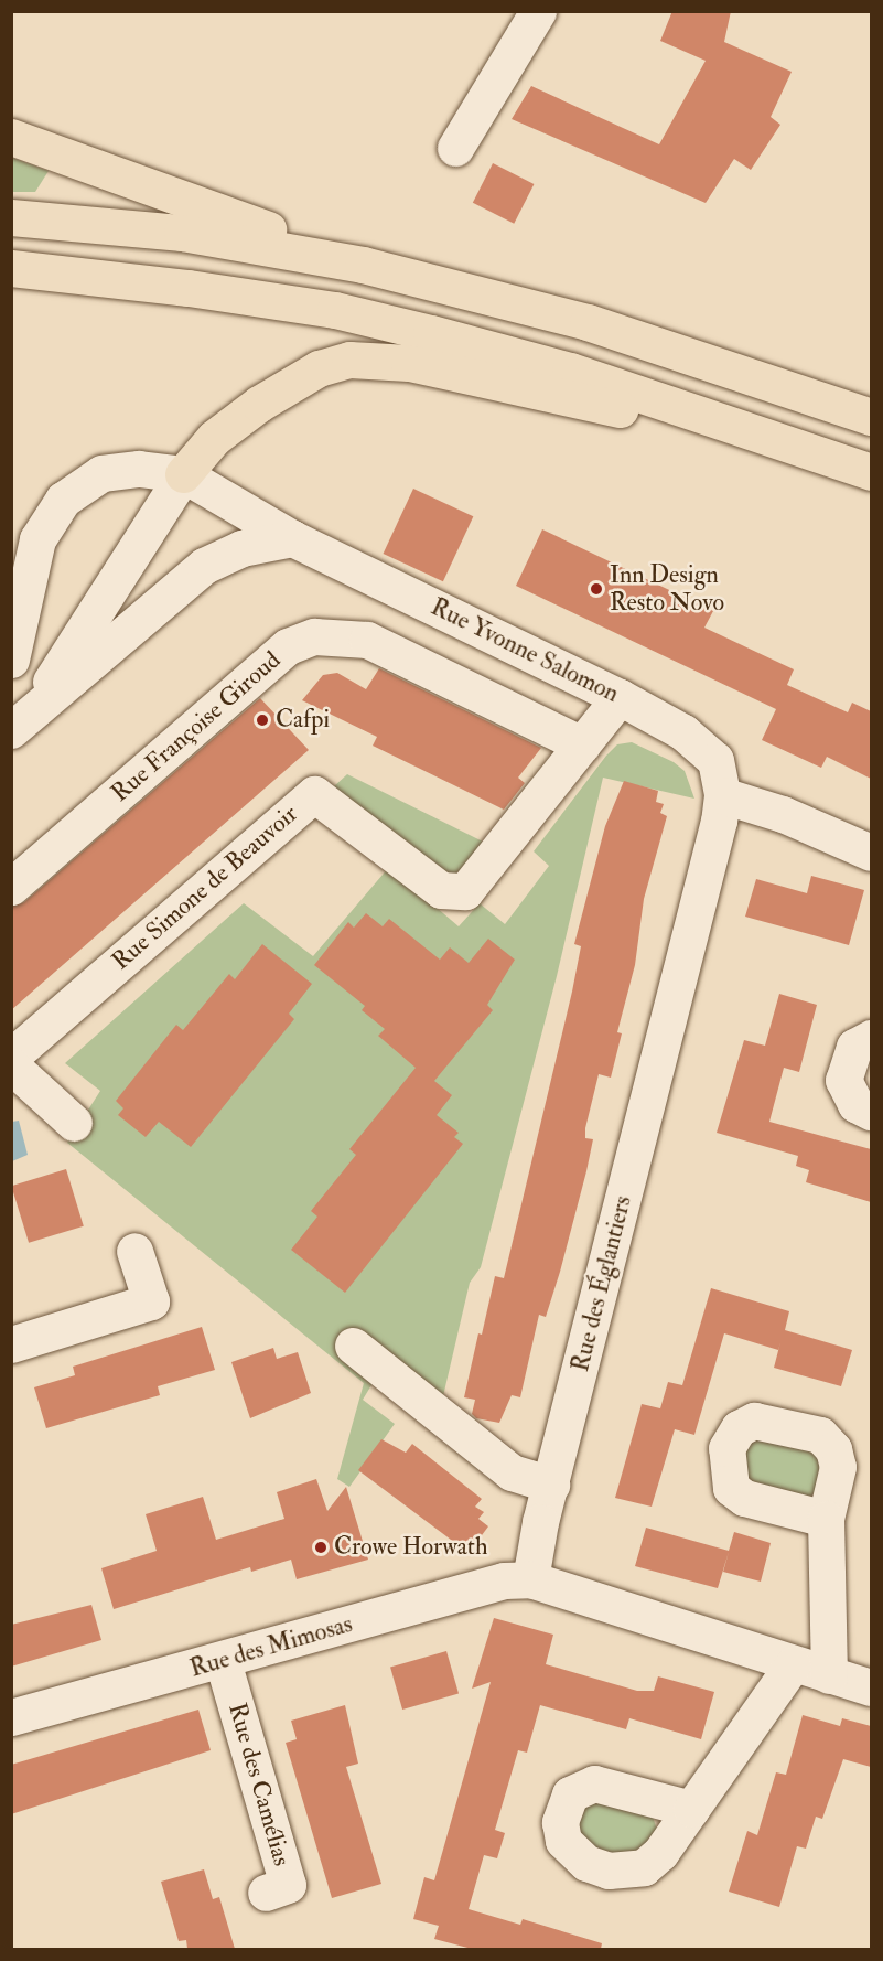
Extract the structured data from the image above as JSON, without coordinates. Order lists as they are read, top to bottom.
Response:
{
  "streets": {
    "street": [
      "Rue Yvonne Salomon",
      "Rue Françoise Giroud",
      "Rue Simone de Beauvoir",
      "Rue des Églantiers",
      "Rue des Mimosas",
      "Rue des Camélias"
    ]
  },
  "crossings": [
    ["Rue Yvonne Salomon", "Rue Simone de Beauvoir"],
    ["Rue Yvonne Salomon", "Rue des Églantiers"],
    ["Rue Françoise Giroud", "Rue Simone de Beauvoir"],
    ["Rue des Églantiers", "Rue des Mimosas"],
    ["Rue des Mimosas", "Rue des Camélias"]
  ],
  "places": ["Inn Design Resto Novo", "Cafpi", "Crowe Horwath"]
}
